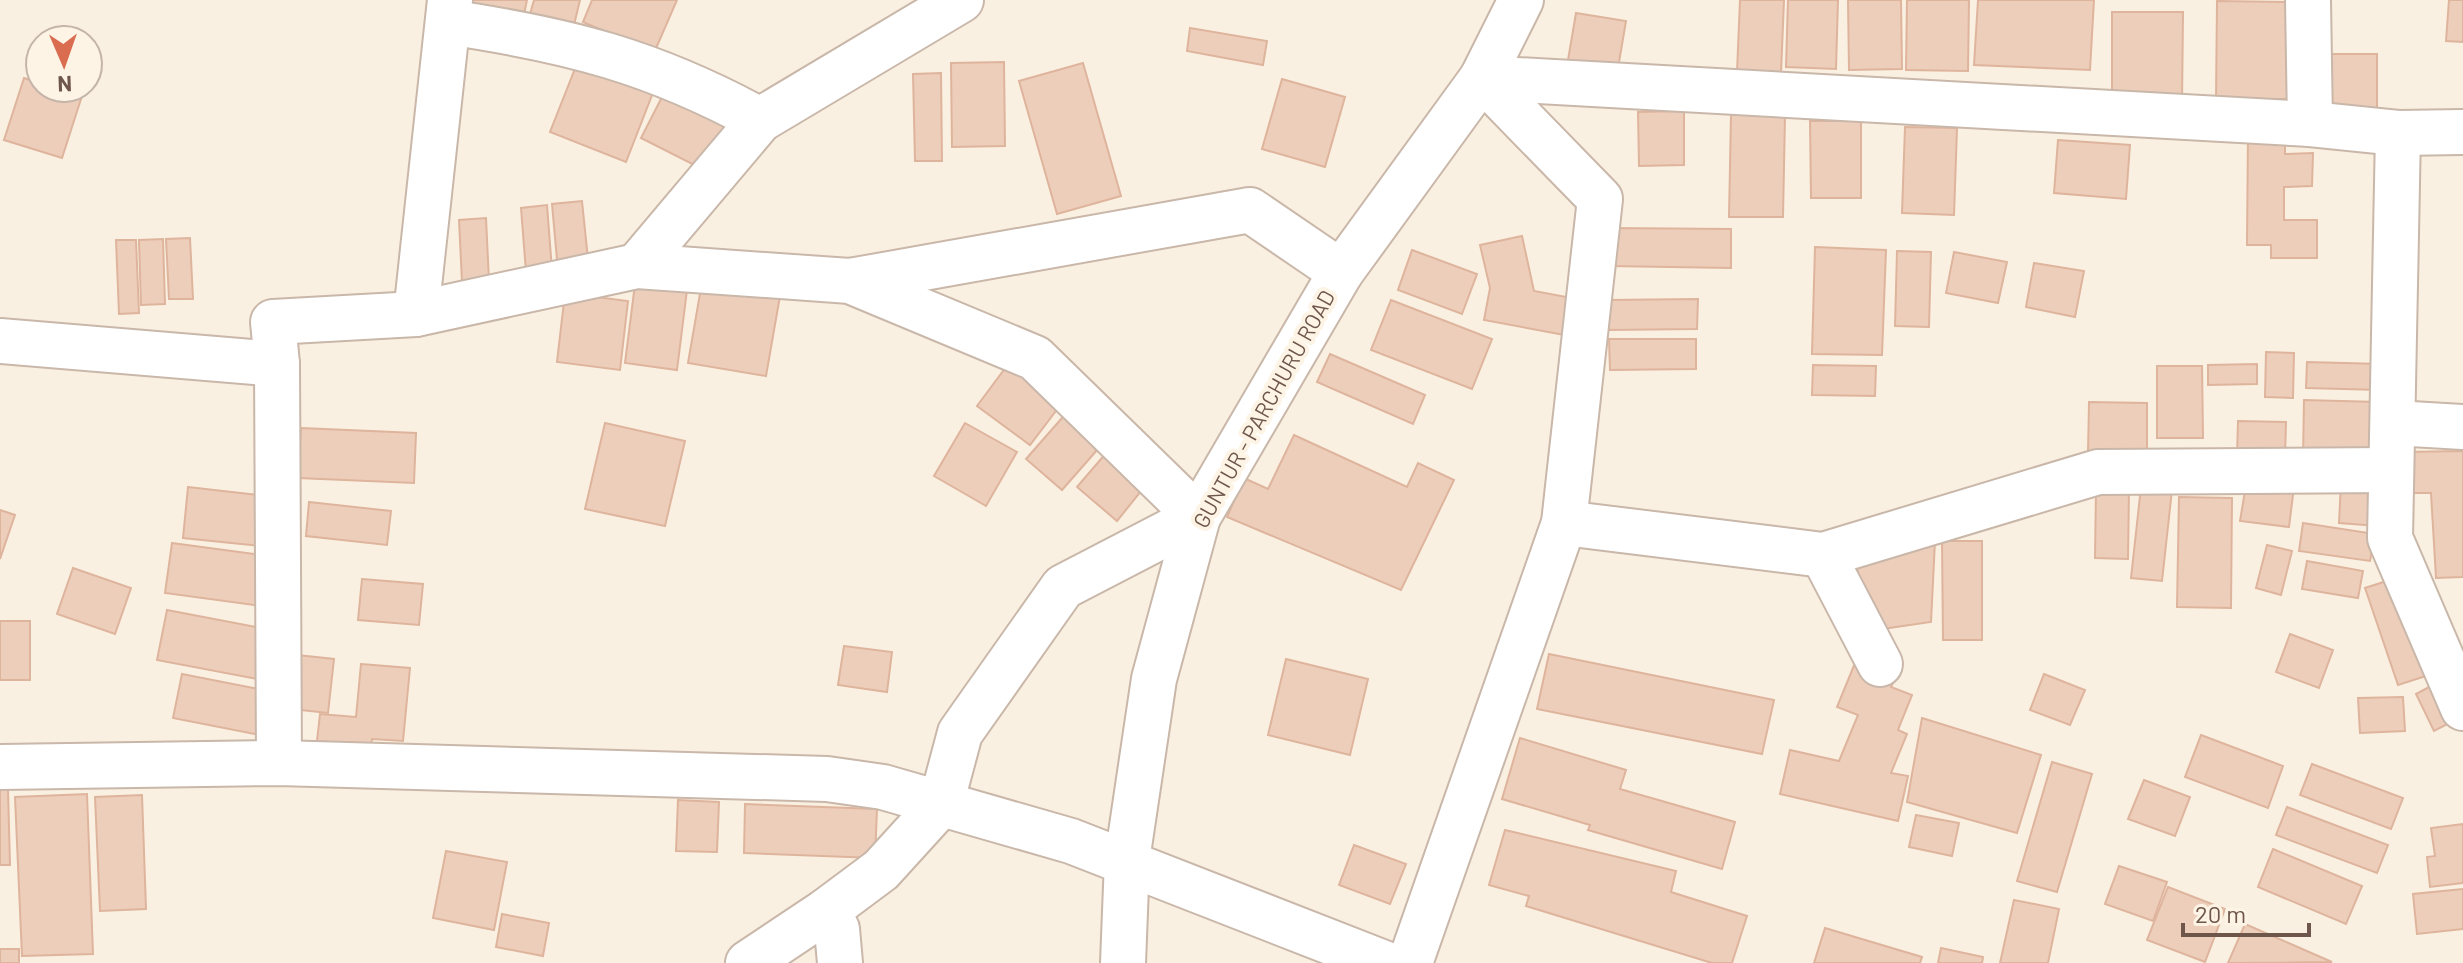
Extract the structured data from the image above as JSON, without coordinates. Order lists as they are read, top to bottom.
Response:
{
  "streets": {
    "street": ["GUNTUR - PARCHURU ROAD"]
  },
  "scale_bar": "20 m",
  "north": "bottom"
}
